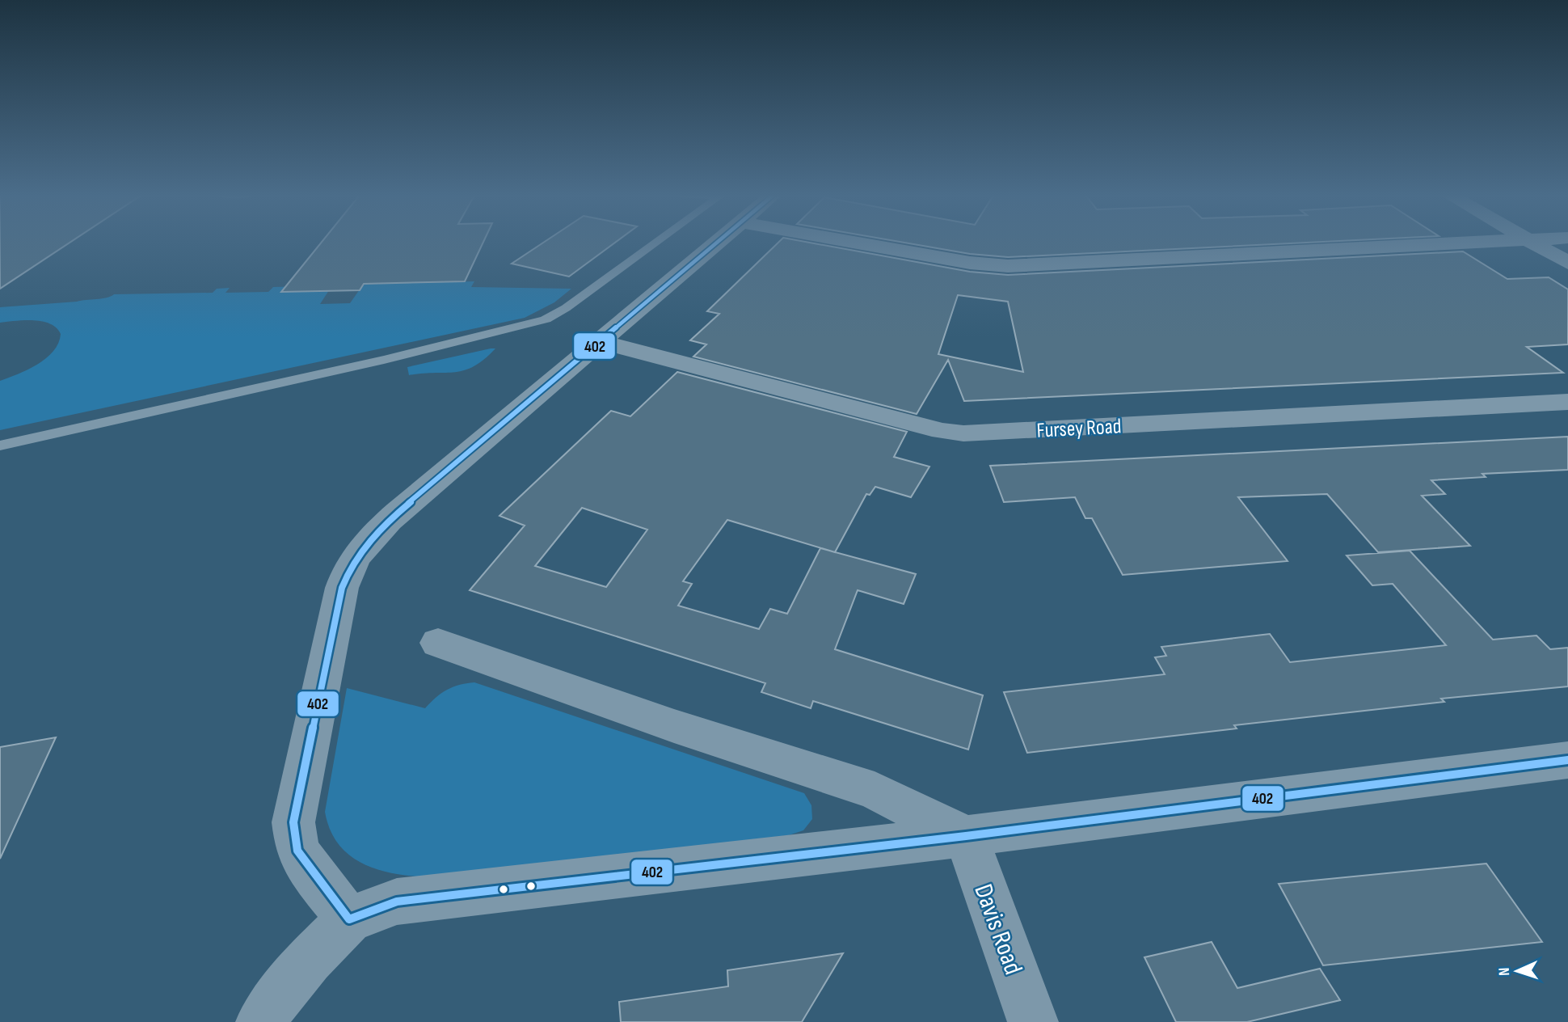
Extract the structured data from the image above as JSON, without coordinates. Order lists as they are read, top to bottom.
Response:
{
  "streets": {
    "street": ["Fursey Road", "Davis Road"]
  },
  "lines": ["transit line 402"],
  "north": "left"
}
